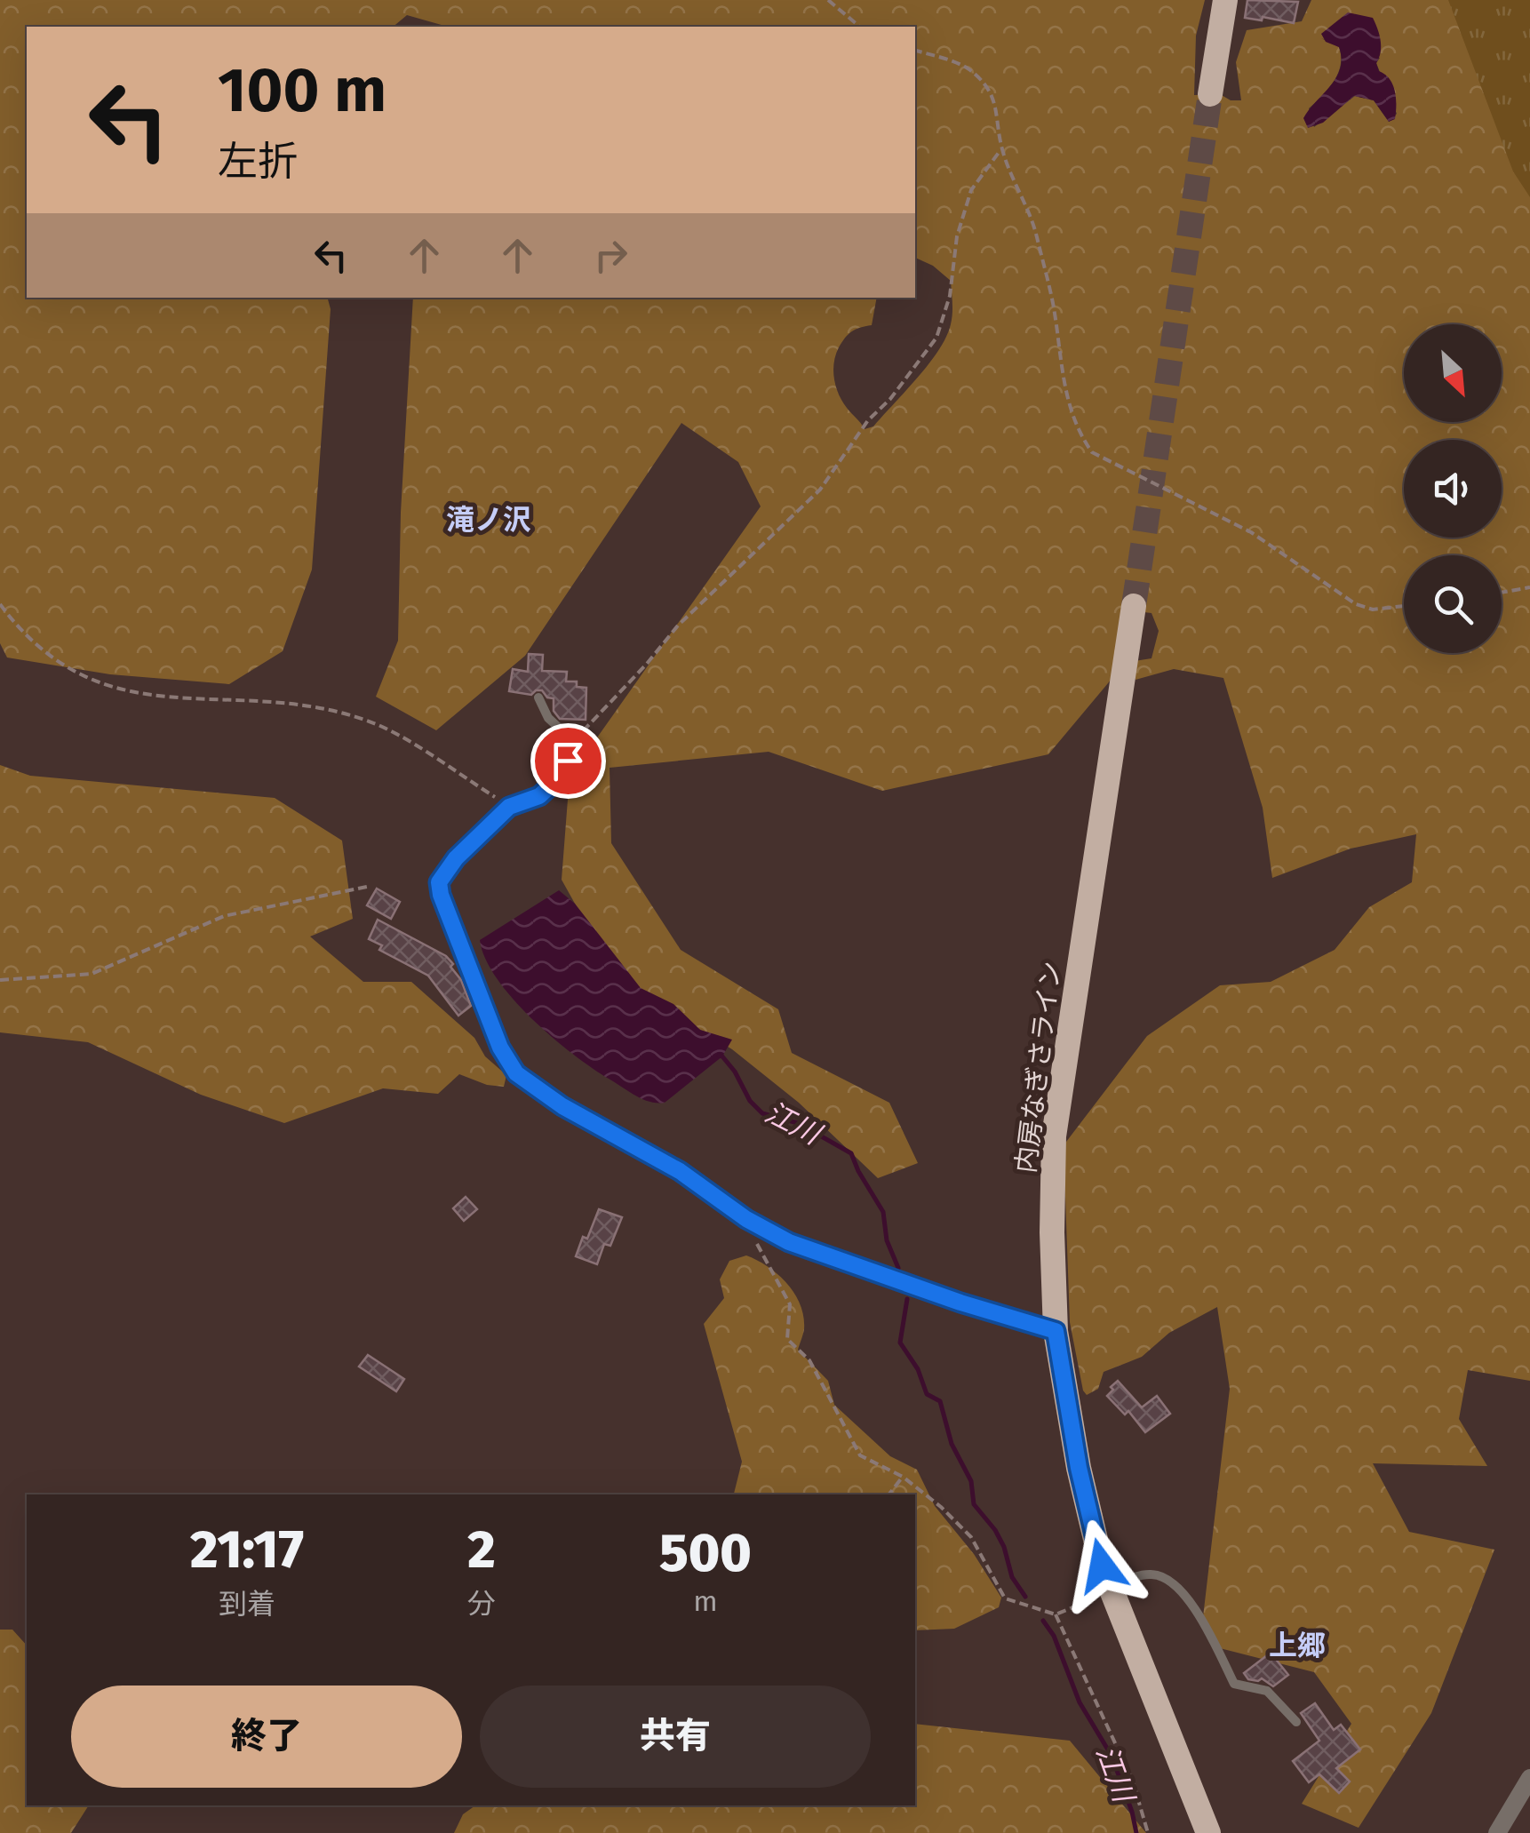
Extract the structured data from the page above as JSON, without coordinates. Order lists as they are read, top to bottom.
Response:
{
  "streets": {
    "highway": ["内房なぎさライン"]
  },
  "districts": ["滝ノ沢", "上郷"],
  "water": ["江川"],
  "north": "bottom right",
  "page": {
    "turn": ["100 m", "左折"],
    "eta": [
      "21:17",
      "到着",
      "2",
      "分",
      "500",
      "m"
    ],
    "buttons": ["終了", "共有"]
  }
}
